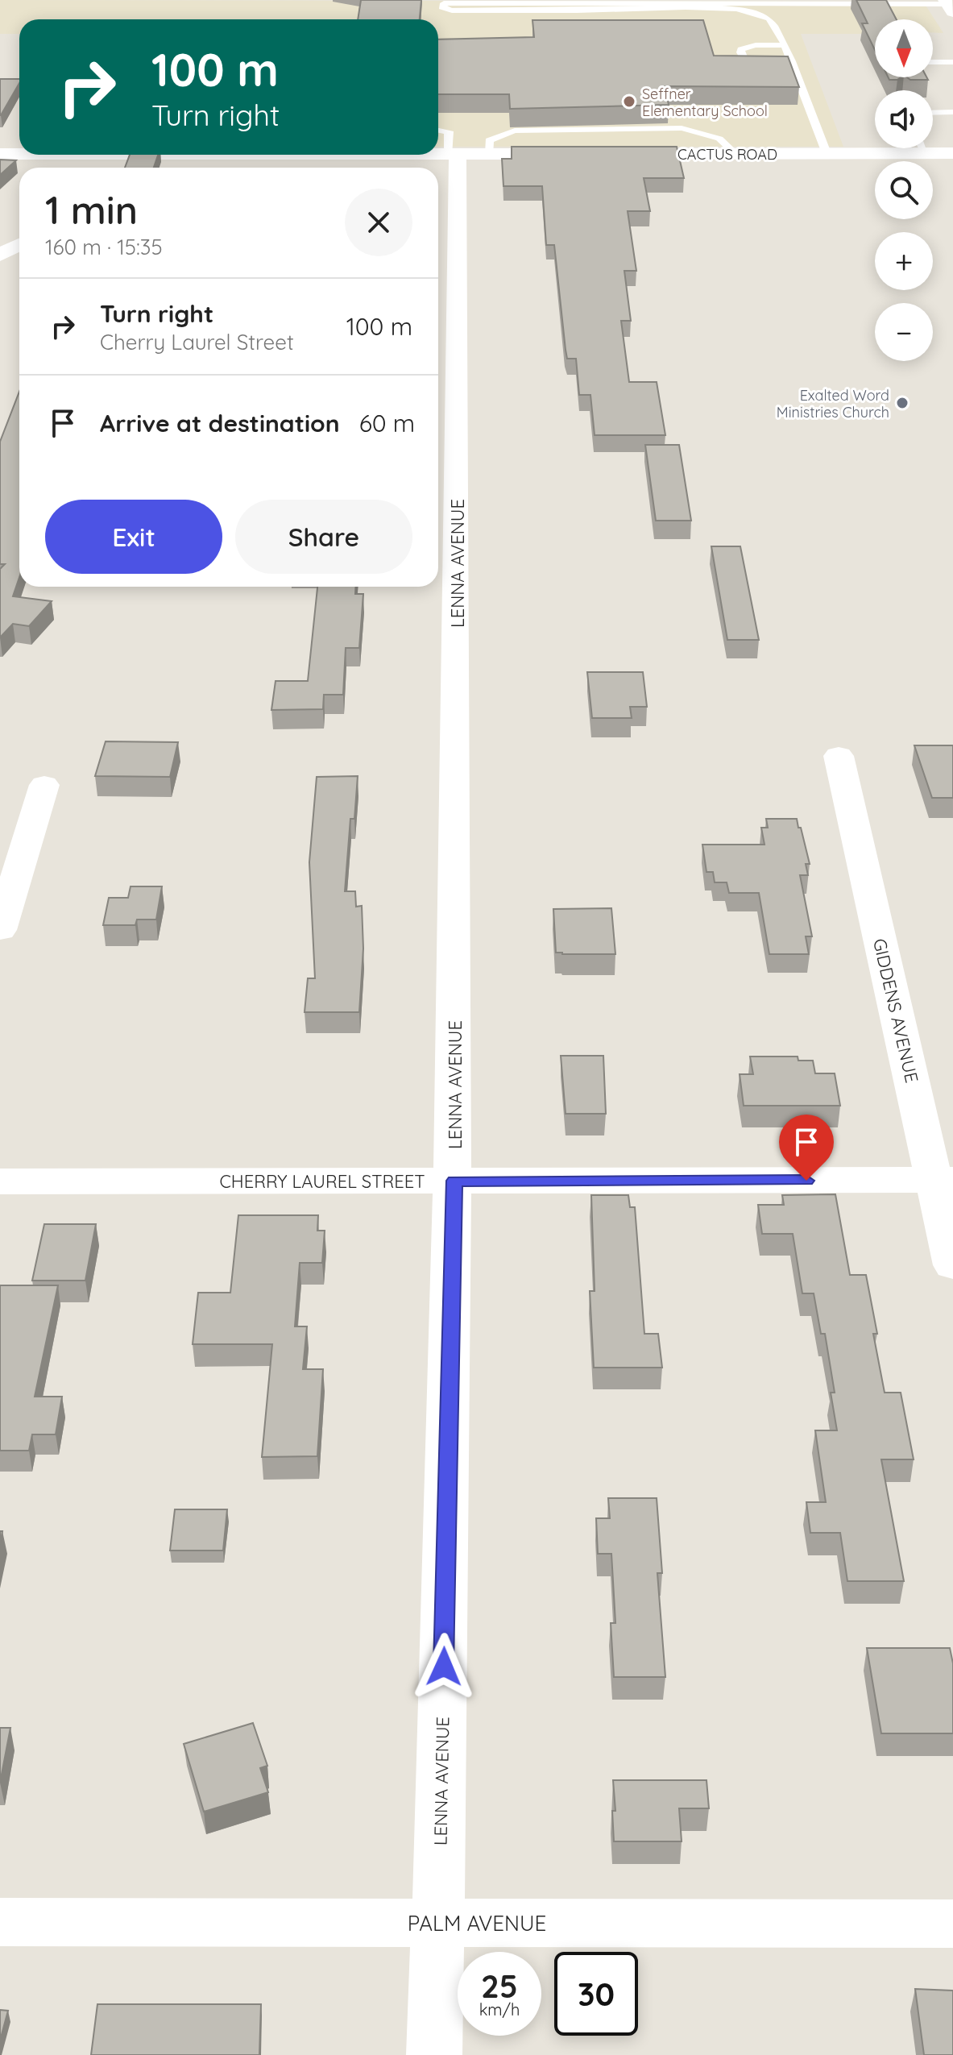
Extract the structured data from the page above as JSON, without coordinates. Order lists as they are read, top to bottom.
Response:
{
  "streets": {
    "street": [
      "CACTUS ROAD",
      "LENNA AVENUE",
      "GIDDENS AVENUE",
      "CHERRY LAUREL STREET",
      "PALM AVENUE"
    ]
  },
  "crossings": [
    ["LENNA AVENUE", "CHERRY LAUREL STREET"],
    ["LENNA AVENUE", "PALM AVENUE"],
    ["GIDDENS AVENUE", "CHERRY LAUREL STREET"]
  ],
  "places": ["Seffner Elementary School", "Exalted Word Ministries Church"],
  "north": "bottom",
  "page": {
    "map_buttons": ["+", "−"],
    "turn": ["100 m", "Turn right"],
    "heading": ["1 min", "160 m · 15:35"],
    "list": [
      {
        "name": "Turn right",
        "note": "Cherry Laurel Street",
        "value": "100 m"
      },
      {
        "name": "Arrive at destination",
        "value": "60 m"
      }
    ],
    "buttons": ["Exit", "Share"],
    "speed": "25 km/h",
    "limit": "30"
  }
}
